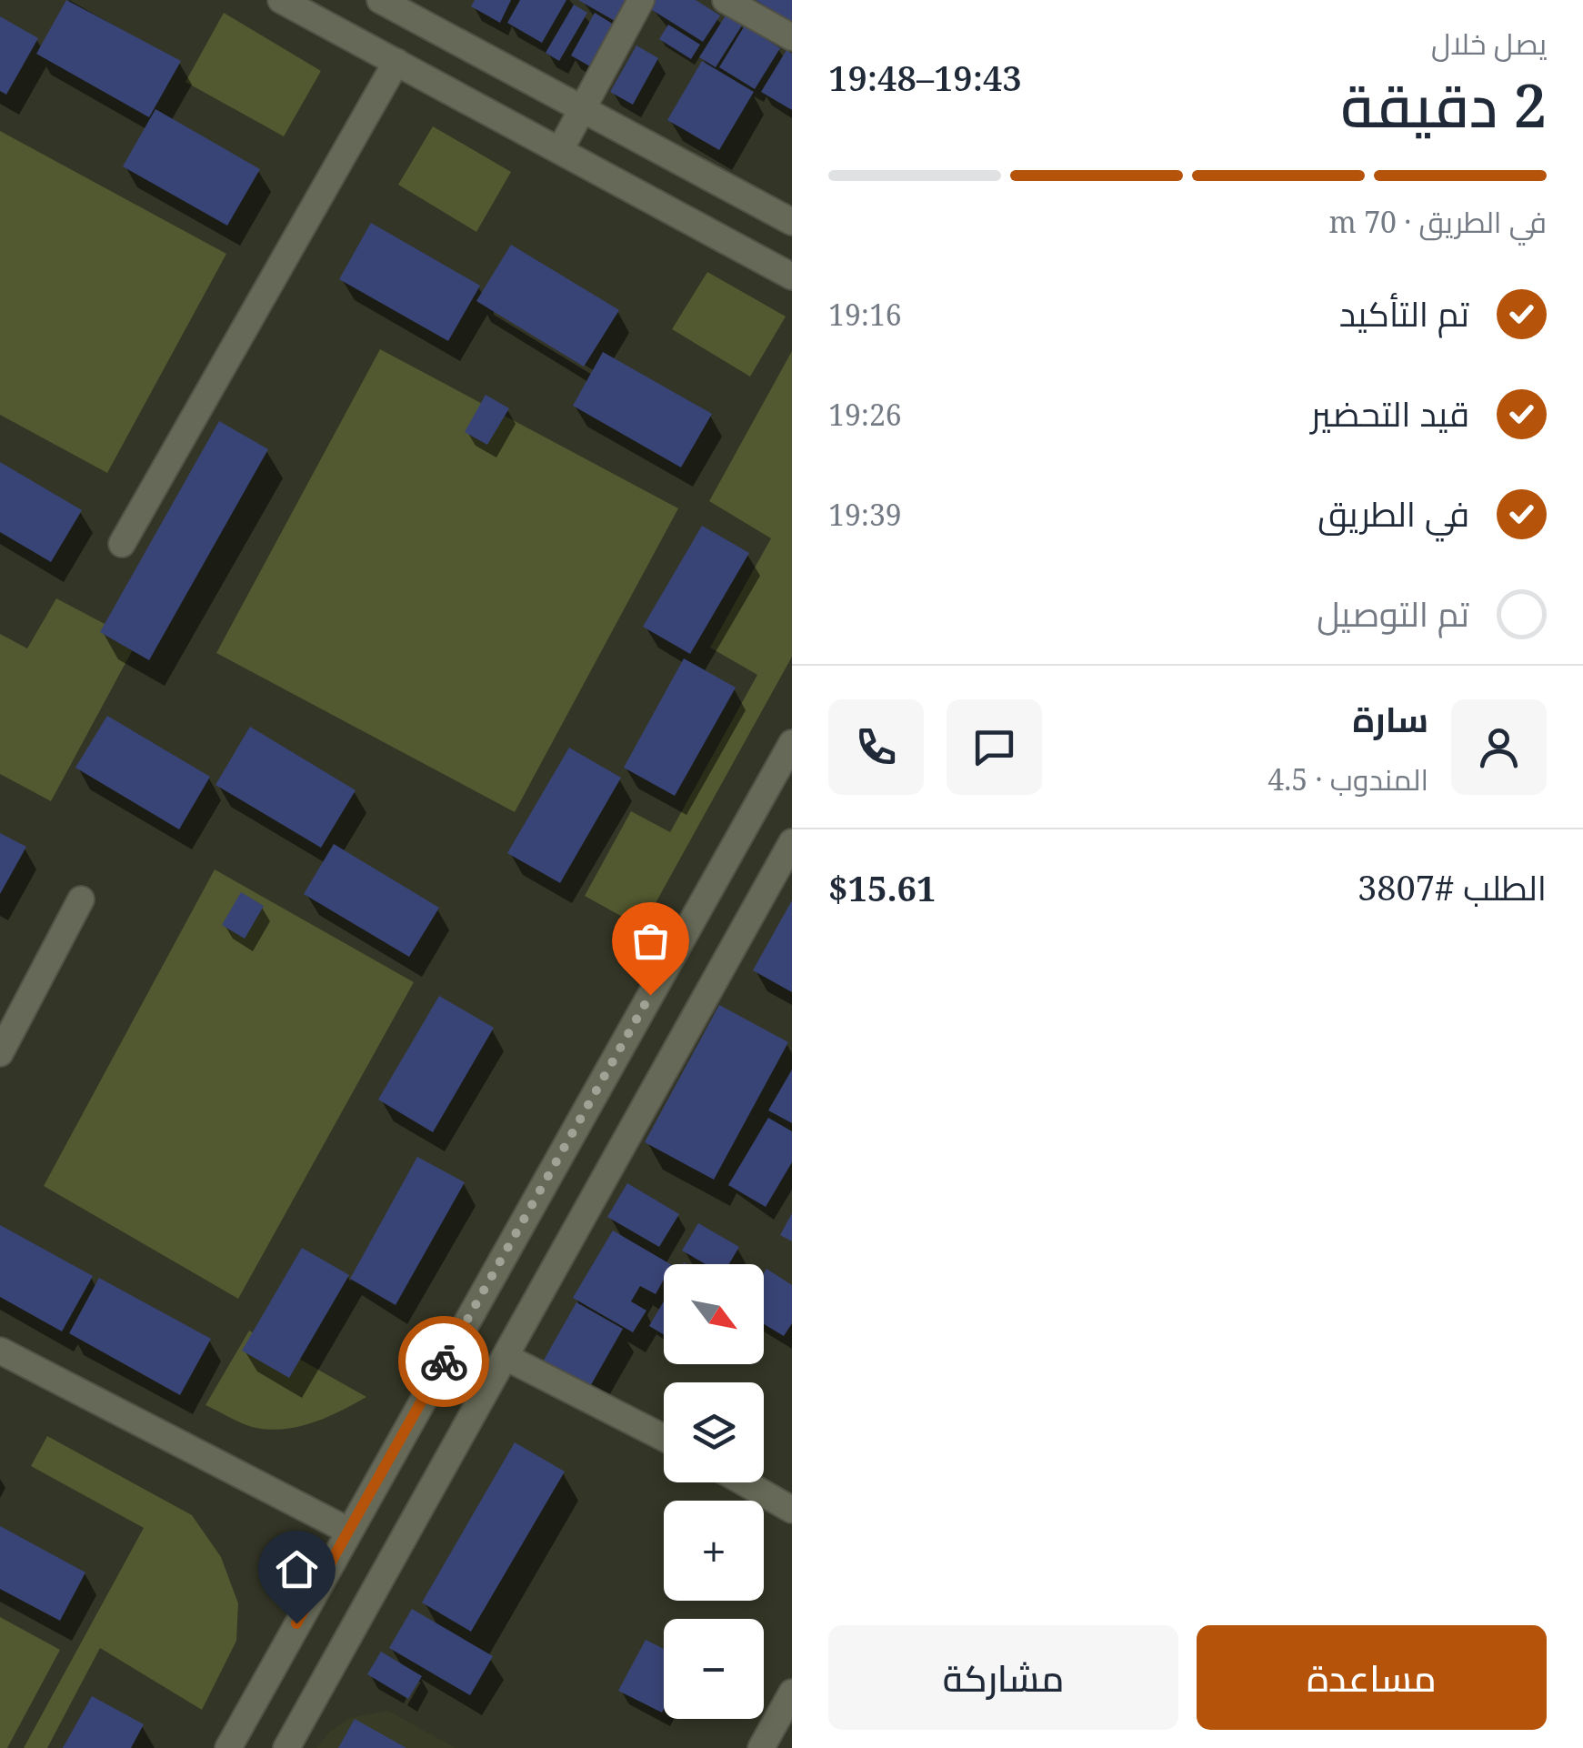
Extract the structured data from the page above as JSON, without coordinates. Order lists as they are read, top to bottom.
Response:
{
  "north": "bottom right",
  "page": {
    "heading": ["2 دقيقة", "يصل خلال", "19:43–19:48"],
    "panel": [
      "سارة",
      "المندوب · 4.5",
      "الطلب #3807",
      "$15.61"
    ],
    "bar": "في الطريق · 70 m",
    "list": [
      ["تم التأكيد", "19:16"],
      ["قيد التحضير", "19:26"],
      ["في الطريق", "19:39"],
      "تم التوصيل"
    ],
    "map_buttons": ["+", "−"],
    "buttons": ["مساعدة", "مشاركة"]
  }
}
